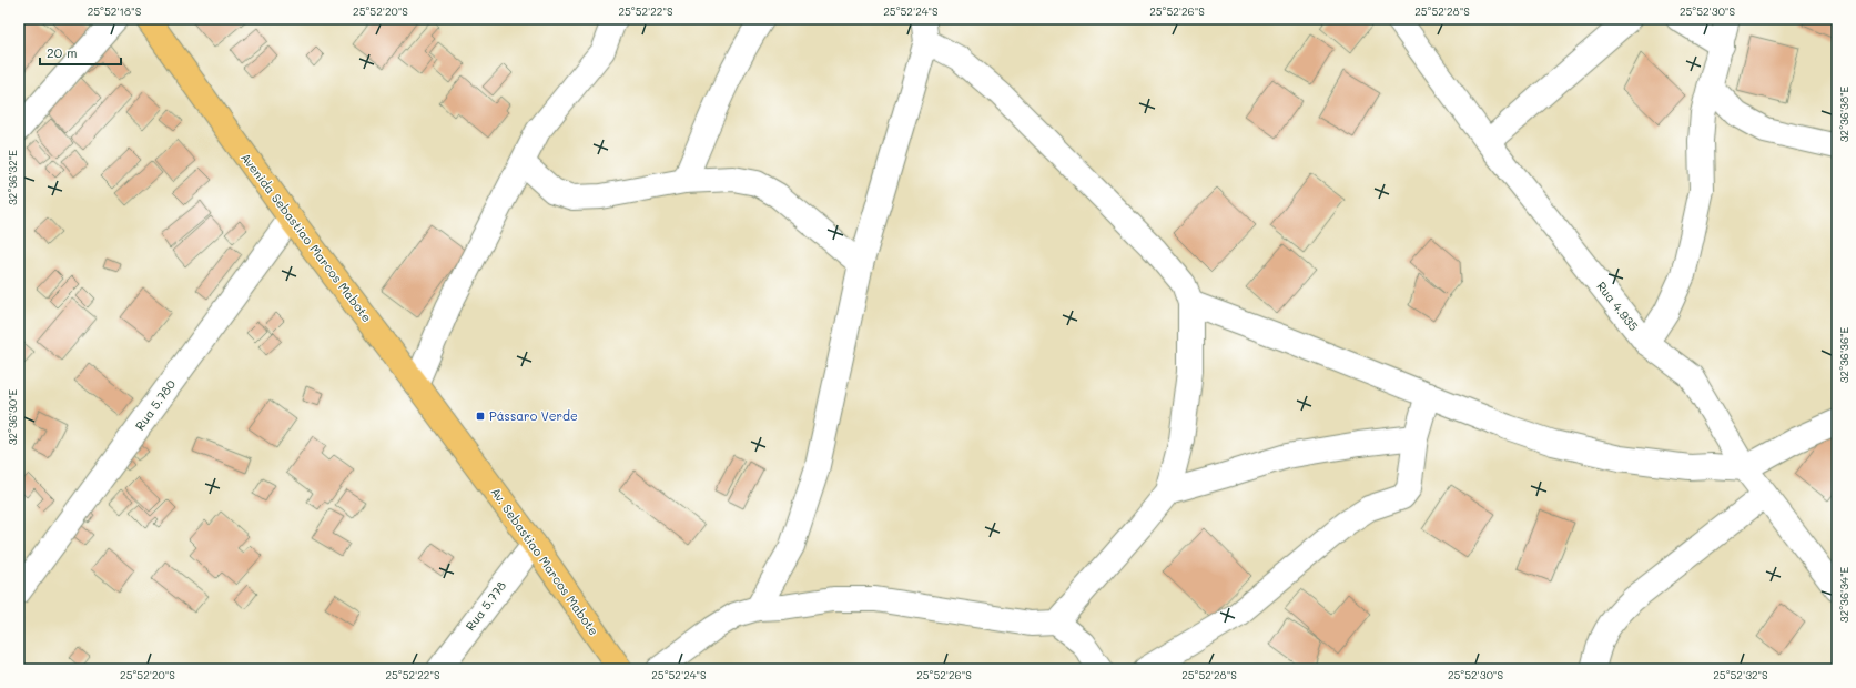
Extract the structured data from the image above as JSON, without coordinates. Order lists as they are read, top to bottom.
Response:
{
  "streets": {
    "main road": ["Avenida Sebastiao Marcos Mabote", "Av. Sebastiao Marcos Mabote"],
    "street": ["Rua 4.935", "Rua 5.780", "Rua 5.778"]
  },
  "crossings": [
    ["Avenida Sebastiao Marcos Mabote", "Rua 5.780"],
    ["Avenida Sebastiao Marcos Mabote", "Av. Sebastiao Marcos Mabote"],
    ["Av. Sebastiao Marcos Mabote", "Rua 5.778"]
  ],
  "places": {
    "transit": ["Pássaro Verde"]
  },
  "scale_bar": "20 m",
  "coordinates": [
    "25°52'18\"S",
    "25°52'20\"S",
    "25°52'22\"S",
    "25°52'24\"S",
    "25°52'26\"S",
    "25°52'28\"S",
    "25°52'30\"S",
    "32°36'38\"E",
    "32°36'32\"E",
    "32°36'36\"E",
    "32°36'30\"E",
    "32°36'34\"E",
    "25°52'32\"S"
  ]
}
